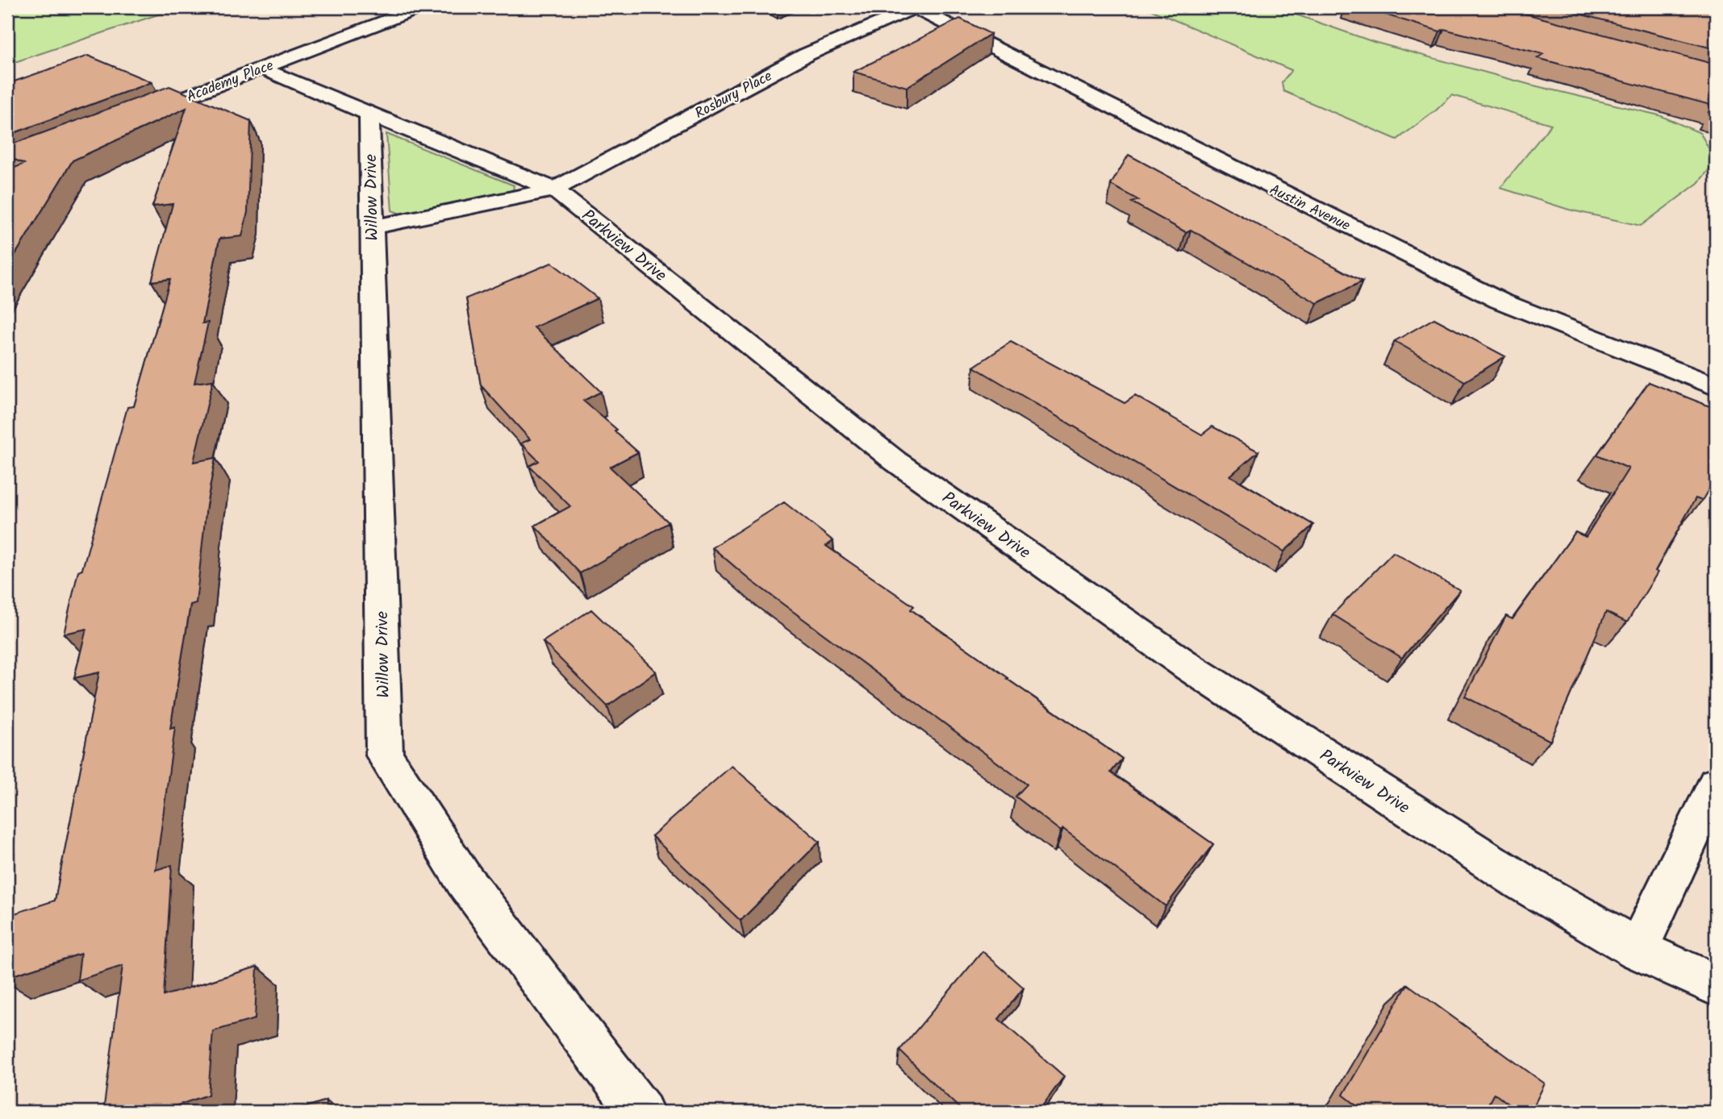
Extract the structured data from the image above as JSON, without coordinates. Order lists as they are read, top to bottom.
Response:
{
  "streets": {
    "street": [
      "Academy Place",
      "Rosbury Place",
      "Willow Drive",
      "Austin Avenue",
      "Parkview Drive"
    ]
  },
  "crossings": [
    ["Academy Place", "Parkview Drive"],
    ["Rosbury Place", "Willow Drive"],
    ["Rosbury Place", "Austin Avenue"],
    ["Rosbury Place", "Parkview Drive"],
    ["Willow Drive", "Parkview Drive"]
  ]
}
